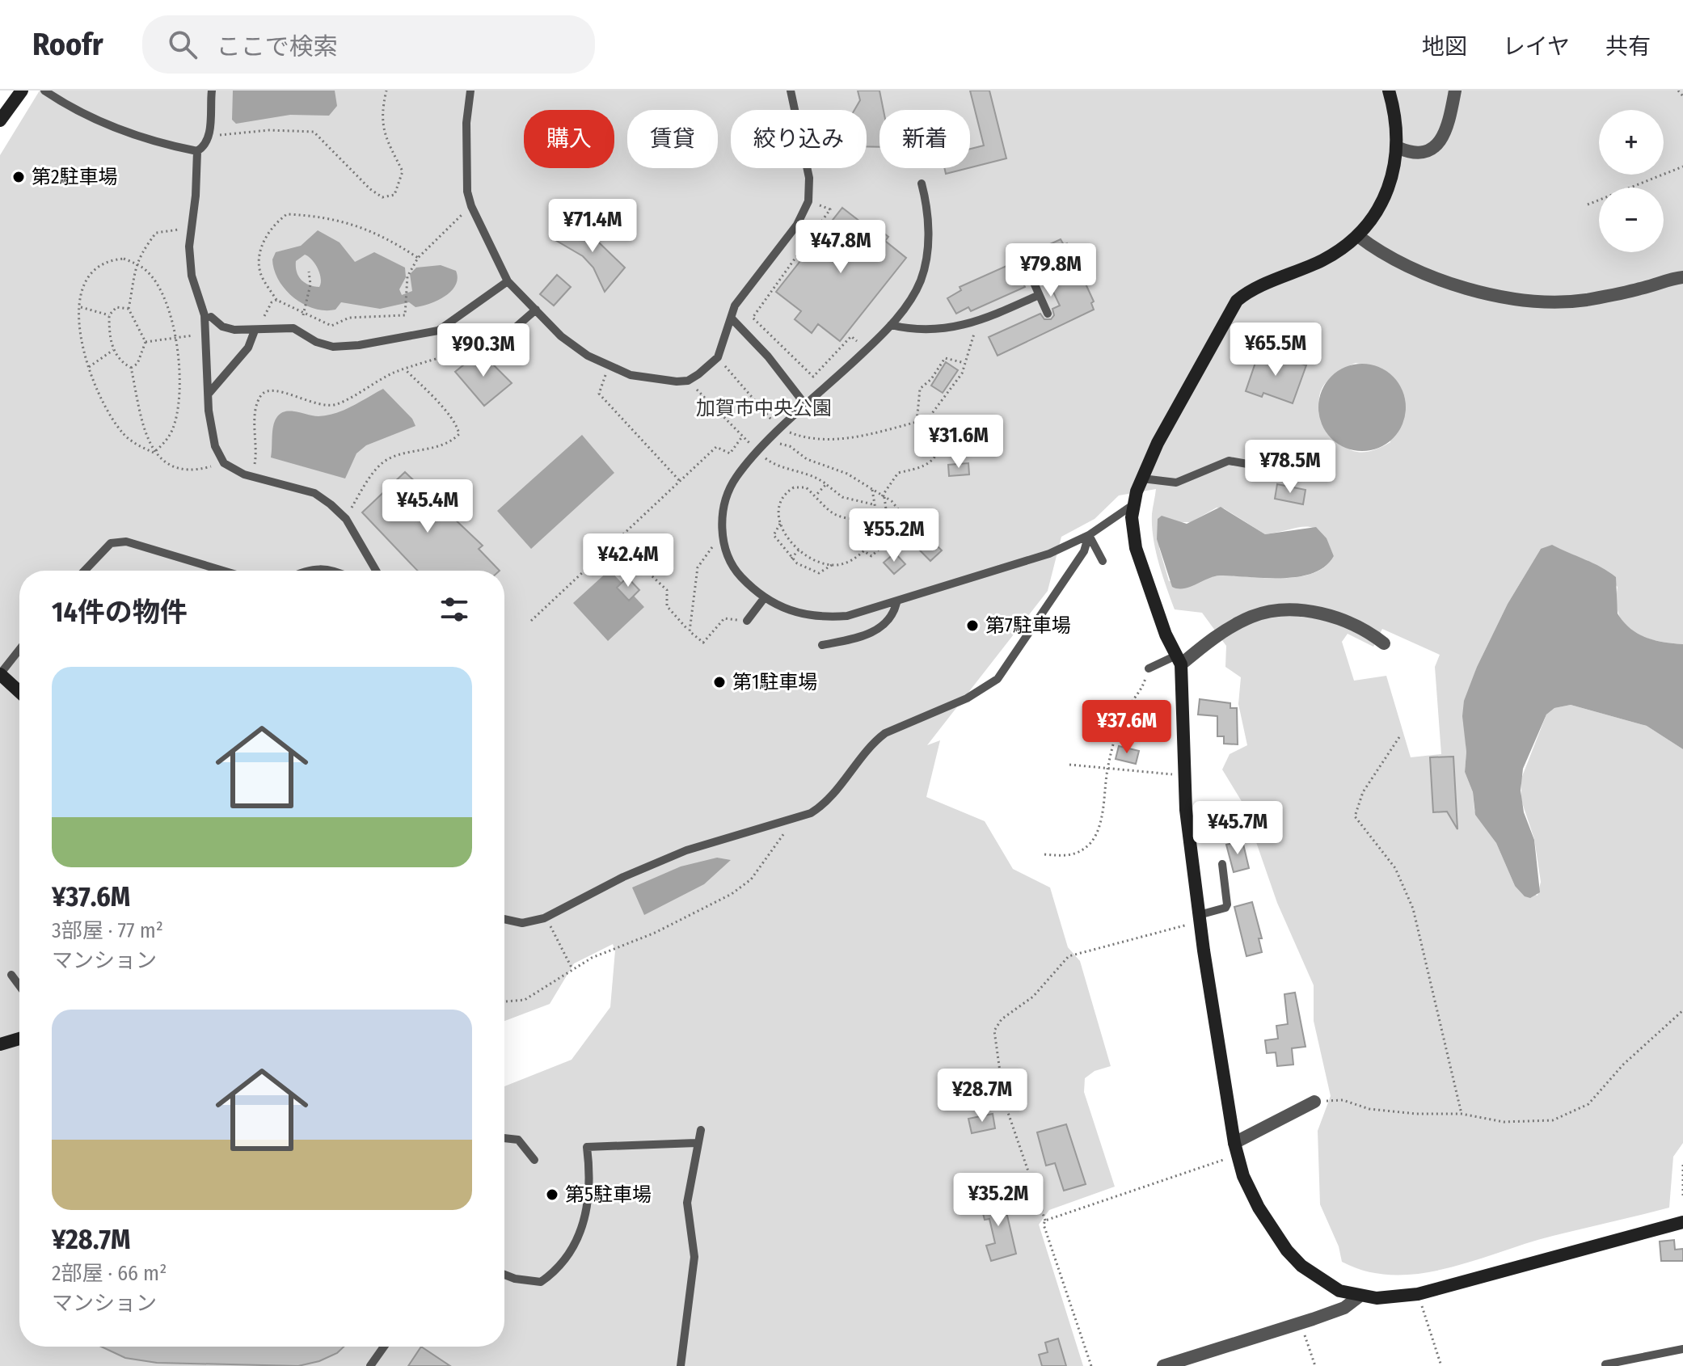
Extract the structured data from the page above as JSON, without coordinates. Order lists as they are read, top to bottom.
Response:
{
  "parks": ["加賀市中央公園"],
  "places": [
    "第2駐車場",
    "第7駐車場",
    "第1駐車場",
    "第5駐車場"
  ],
  "page": {
    "header": "Roofr",
    "search": "ここで検索",
    "nav": ["地図", "レイヤ", "共有"],
    "map_buttons": ["+", "−"],
    "chip": [
      "購入",
      "賃貸",
      "絞り込み",
      "新着"
    ],
    "price": [
      "¥71.4M",
      "¥47.8M",
      "¥79.8M",
      "¥65.5M",
      "¥90.3M",
      "¥31.6M",
      "¥78.5M",
      "¥45.4M",
      "¥55.2M",
      "¥42.4M",
      "¥37.6M",
      "¥45.7M",
      "¥28.7M",
      "¥35.2M"
    ],
    "heading": "14件の物件",
    "list": [
      {
        "name": "¥37.6M",
        "note": "3部屋 · 77 m² · マンション"
      },
      {
        "name": "¥28.7M",
        "note": "2部屋 · 66 m² · マンション"
      }
    ]
  }
}
